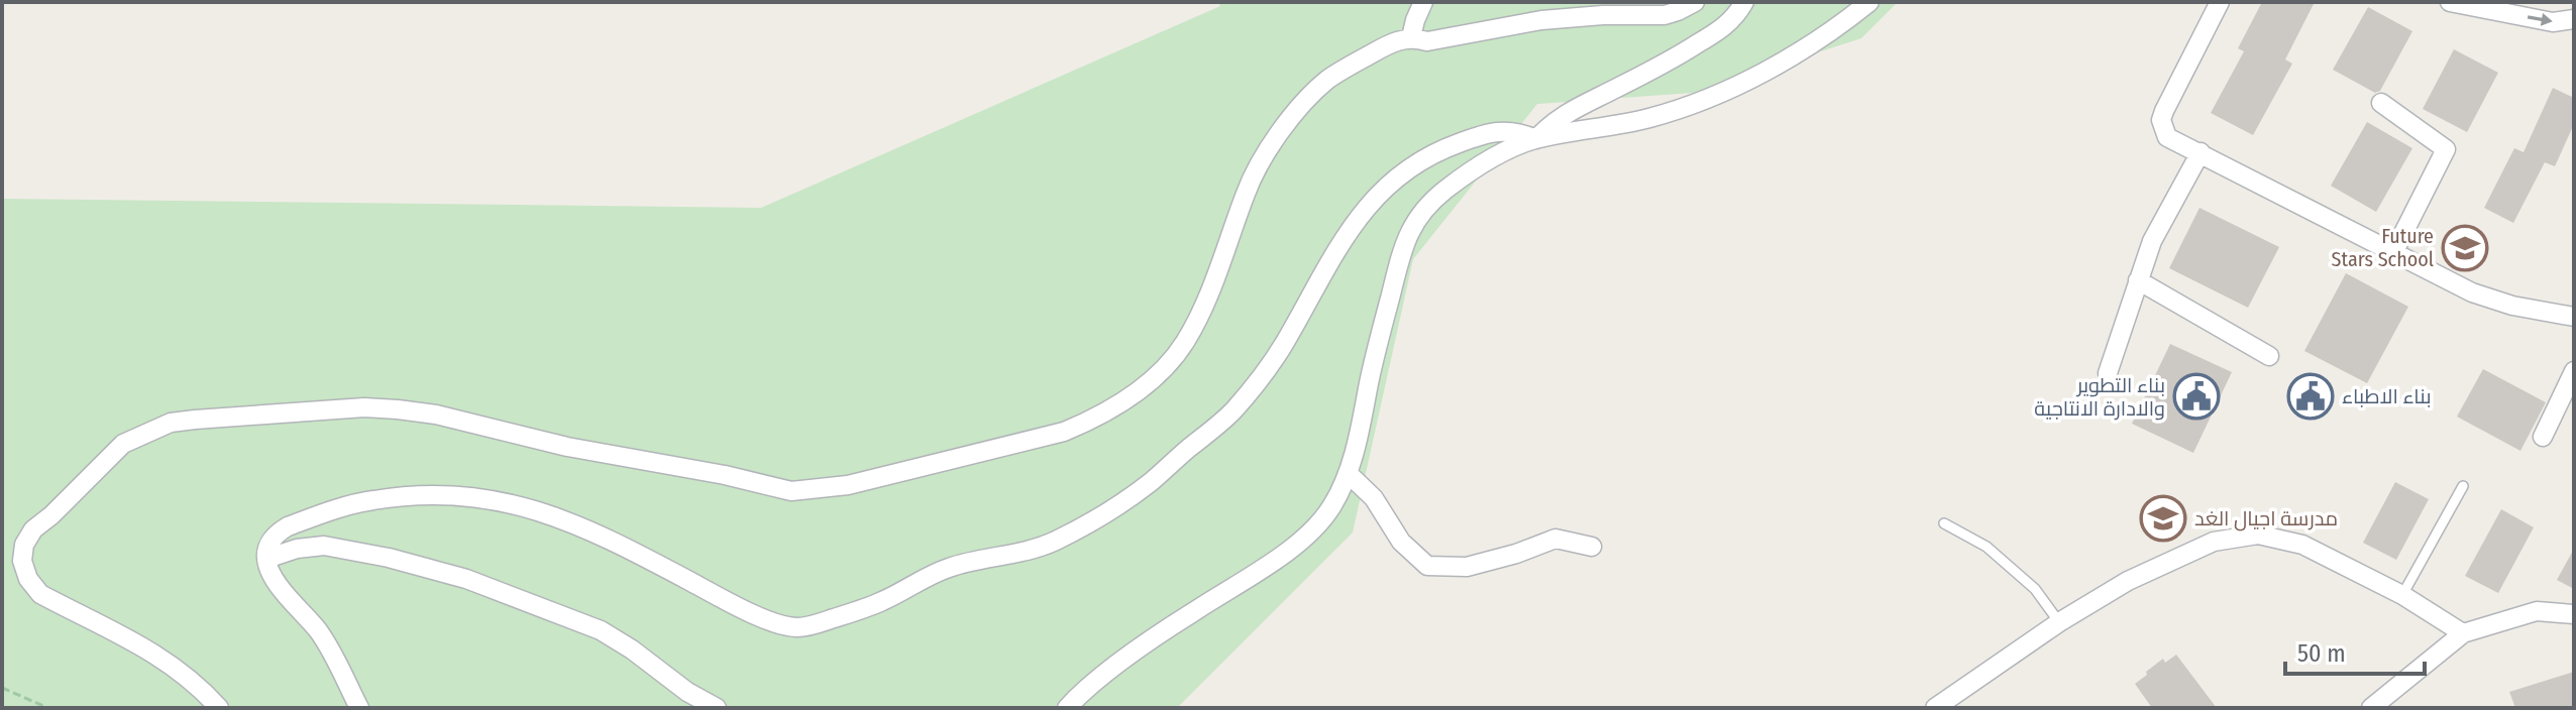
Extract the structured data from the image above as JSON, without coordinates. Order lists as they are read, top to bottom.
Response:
{
  "places": {
    "school or university": ["Future Stars School", "مدرسة اجيال الغد"],
    "public building": ["بناء التطوير والادارة الانتاجية", "بناء الاطباء"]
  },
  "scale_bar": "50 m"
}
